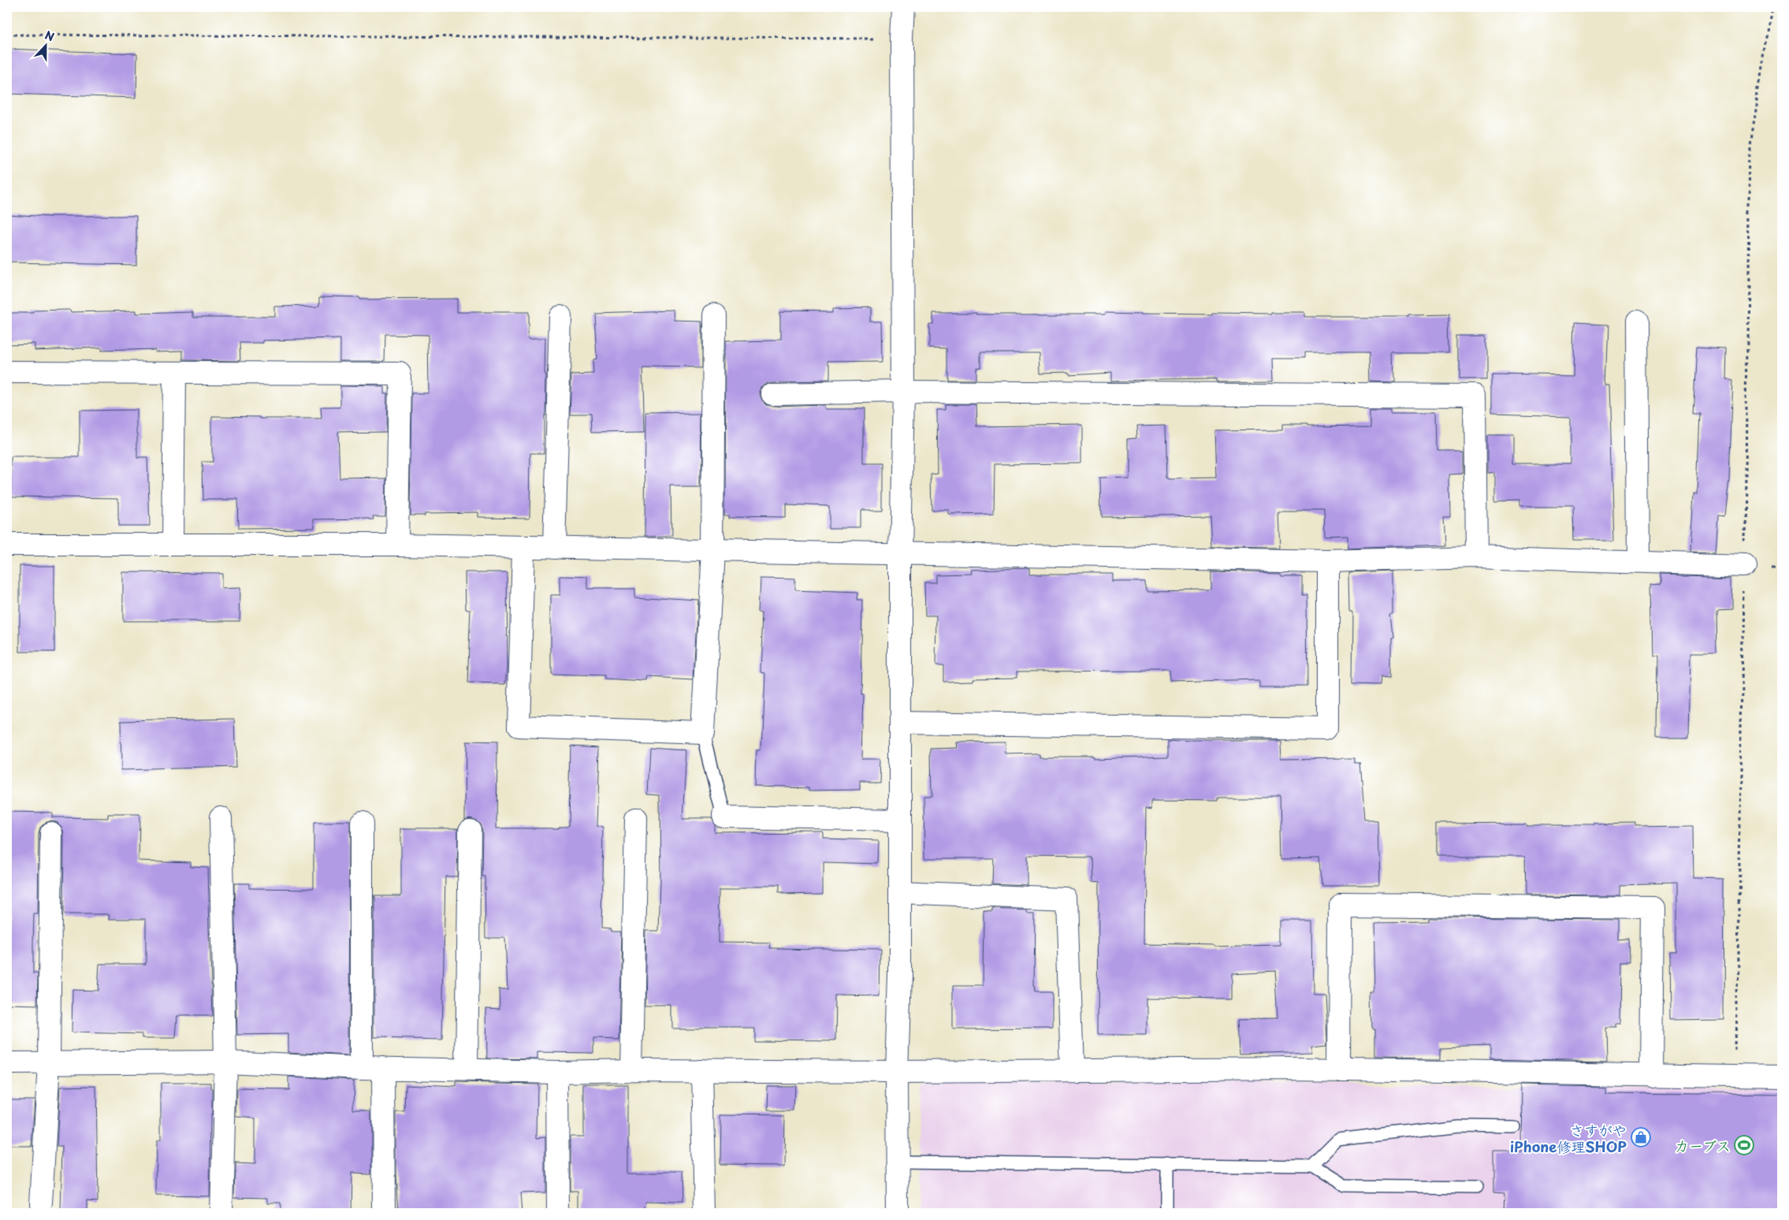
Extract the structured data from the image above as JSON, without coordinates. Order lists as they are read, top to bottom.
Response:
{
  "places": {
    "shop": ["さすがや iPhone修理SHOP"],
    "sports": ["カーブス"]
  },
  "north": "top"
}
